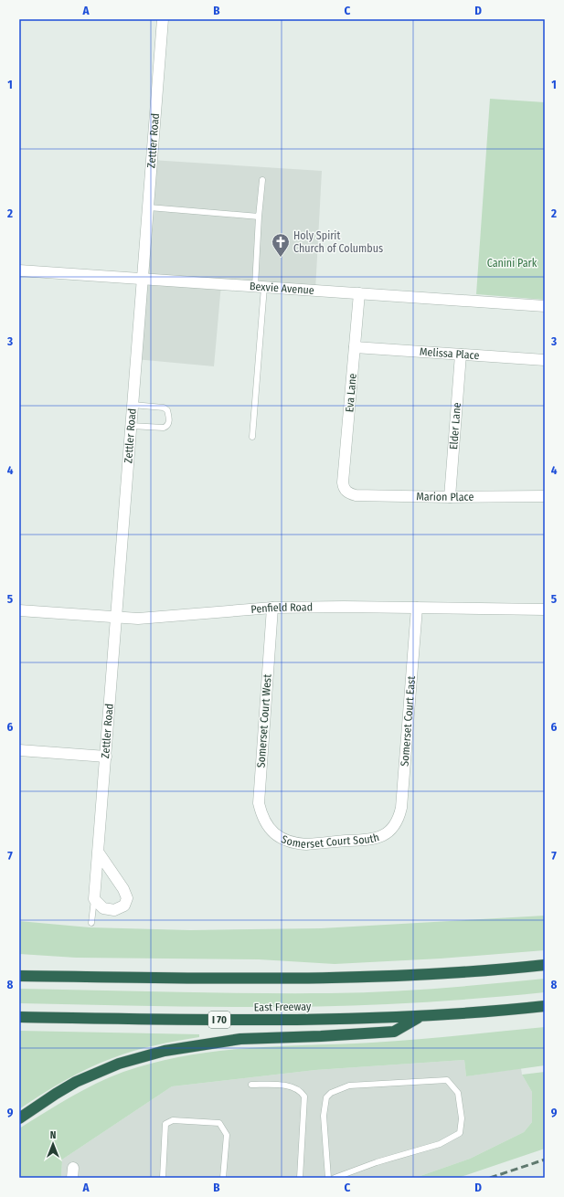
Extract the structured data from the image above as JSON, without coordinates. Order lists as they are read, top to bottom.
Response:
{
  "streets": {
    "highway": ["East Freeway", "I 70"],
    "street": [
      "Zettler Road",
      "Bexvie Avenue",
      "Melissa Place",
      "Eva Lane",
      "Elder Lane",
      "Marion Place",
      "Penfield Road",
      "Somerset Court West",
      "Somerset Court East",
      "Somerset Court South"
    ]
  },
  "crossings": [
    ["Zettler Road", "Bexvie Avenue"],
    ["Zettler Road", "Penfield Road"],
    ["Bexvie Avenue", "Eva Lane"],
    ["Melissa Place", "Eva Lane"],
    ["Melissa Place", "Elder Lane"],
    ["Eva Lane", "Marion Place"],
    ["Elder Lane", "Marion Place"],
    ["Penfield Road", "Somerset Court West"],
    ["Penfield Road", "Somerset Court East"],
    ["Somerset Court West", "Somerset Court South"],
    ["Somerset Court East", "Somerset Court South"]
  ],
  "parks": ["Canini Park"],
  "places": {
    "church": ["Holy Spirit Church of Columbus"]
  },
  "north": "top",
  "grid": {
    "columns": [
      "A",
      "B",
      "C",
      "D"
    ],
    "rows": [
      "1",
      "2",
      "3",
      "4",
      "5",
      "6",
      "7",
      "8",
      "9"
    ]
  }
}
